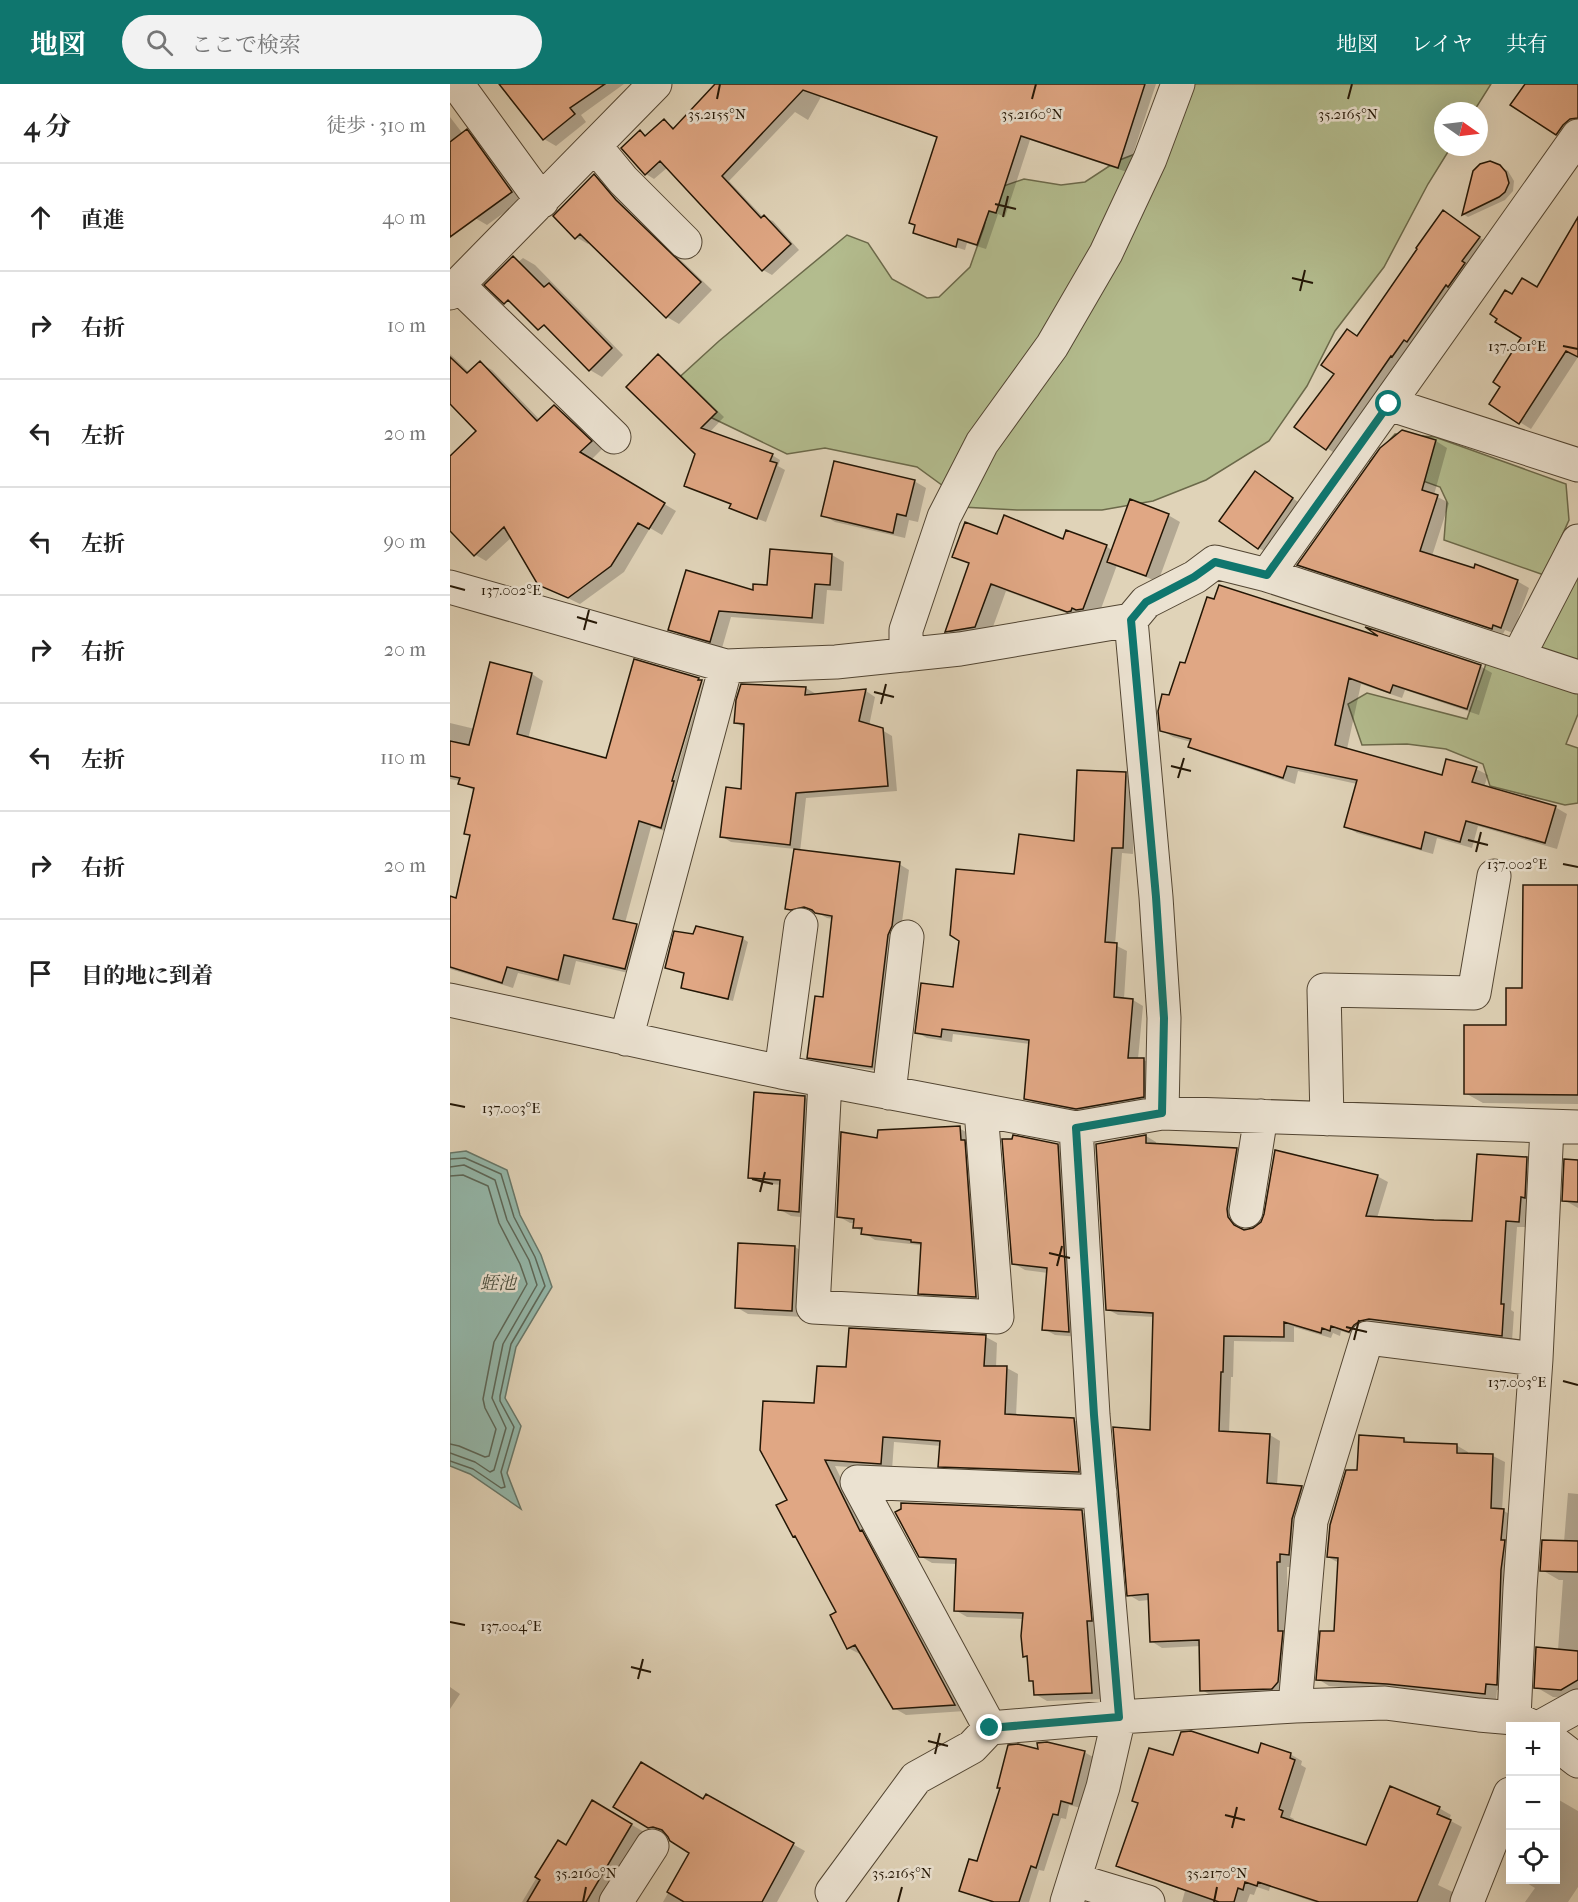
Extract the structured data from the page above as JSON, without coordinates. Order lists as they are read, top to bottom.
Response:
{
  "water": ["蛭池"],
  "north": "right",
  "page": {
    "header": "地図",
    "search": "ここで検索",
    "nav": ["地図", "レイヤ", "共有"],
    "heading": ["4 分", "徒歩 · 310 m"],
    "list": [
      ["直進", "40 m"],
      ["右折", "10 m"],
      ["左折", "20 m"],
      ["左折", "90 m"],
      ["右折", "20 m"],
      ["左折", "110 m"],
      ["右折", "20 m"],
      "目的地に到着"
    ],
    "map_buttons": ["+", "−"]
  },
  "coordinates": [
    "35.2155°N",
    "35.2160°N",
    "35.2165°N",
    "137.001°E",
    "137.002°E",
    "137.003°E",
    "137.004°E",
    "35.2170°N"
  ]
}
